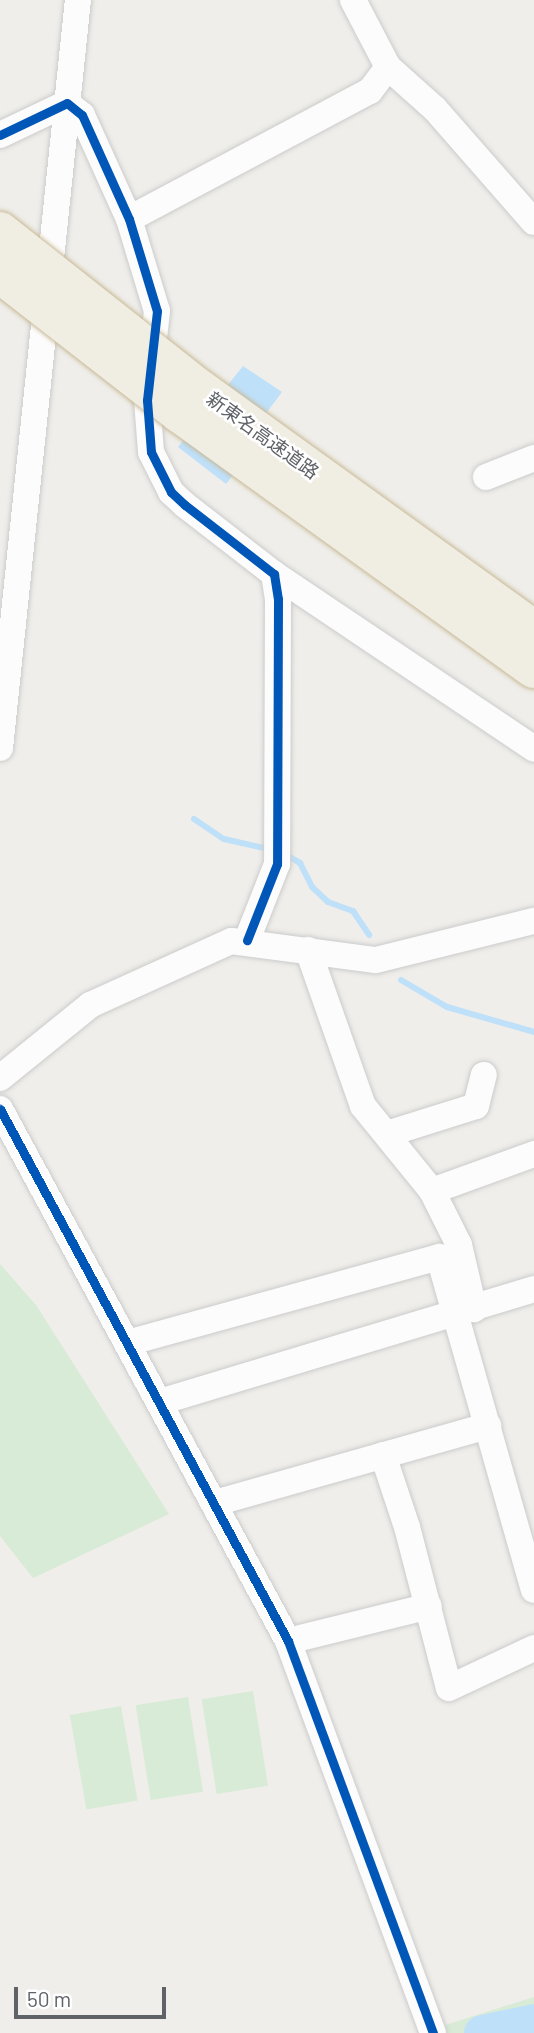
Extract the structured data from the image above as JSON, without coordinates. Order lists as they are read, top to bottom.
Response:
{
  "streets": {
    "highway": ["新東名高速道路"]
  },
  "scale_bar": "50 m"
}
